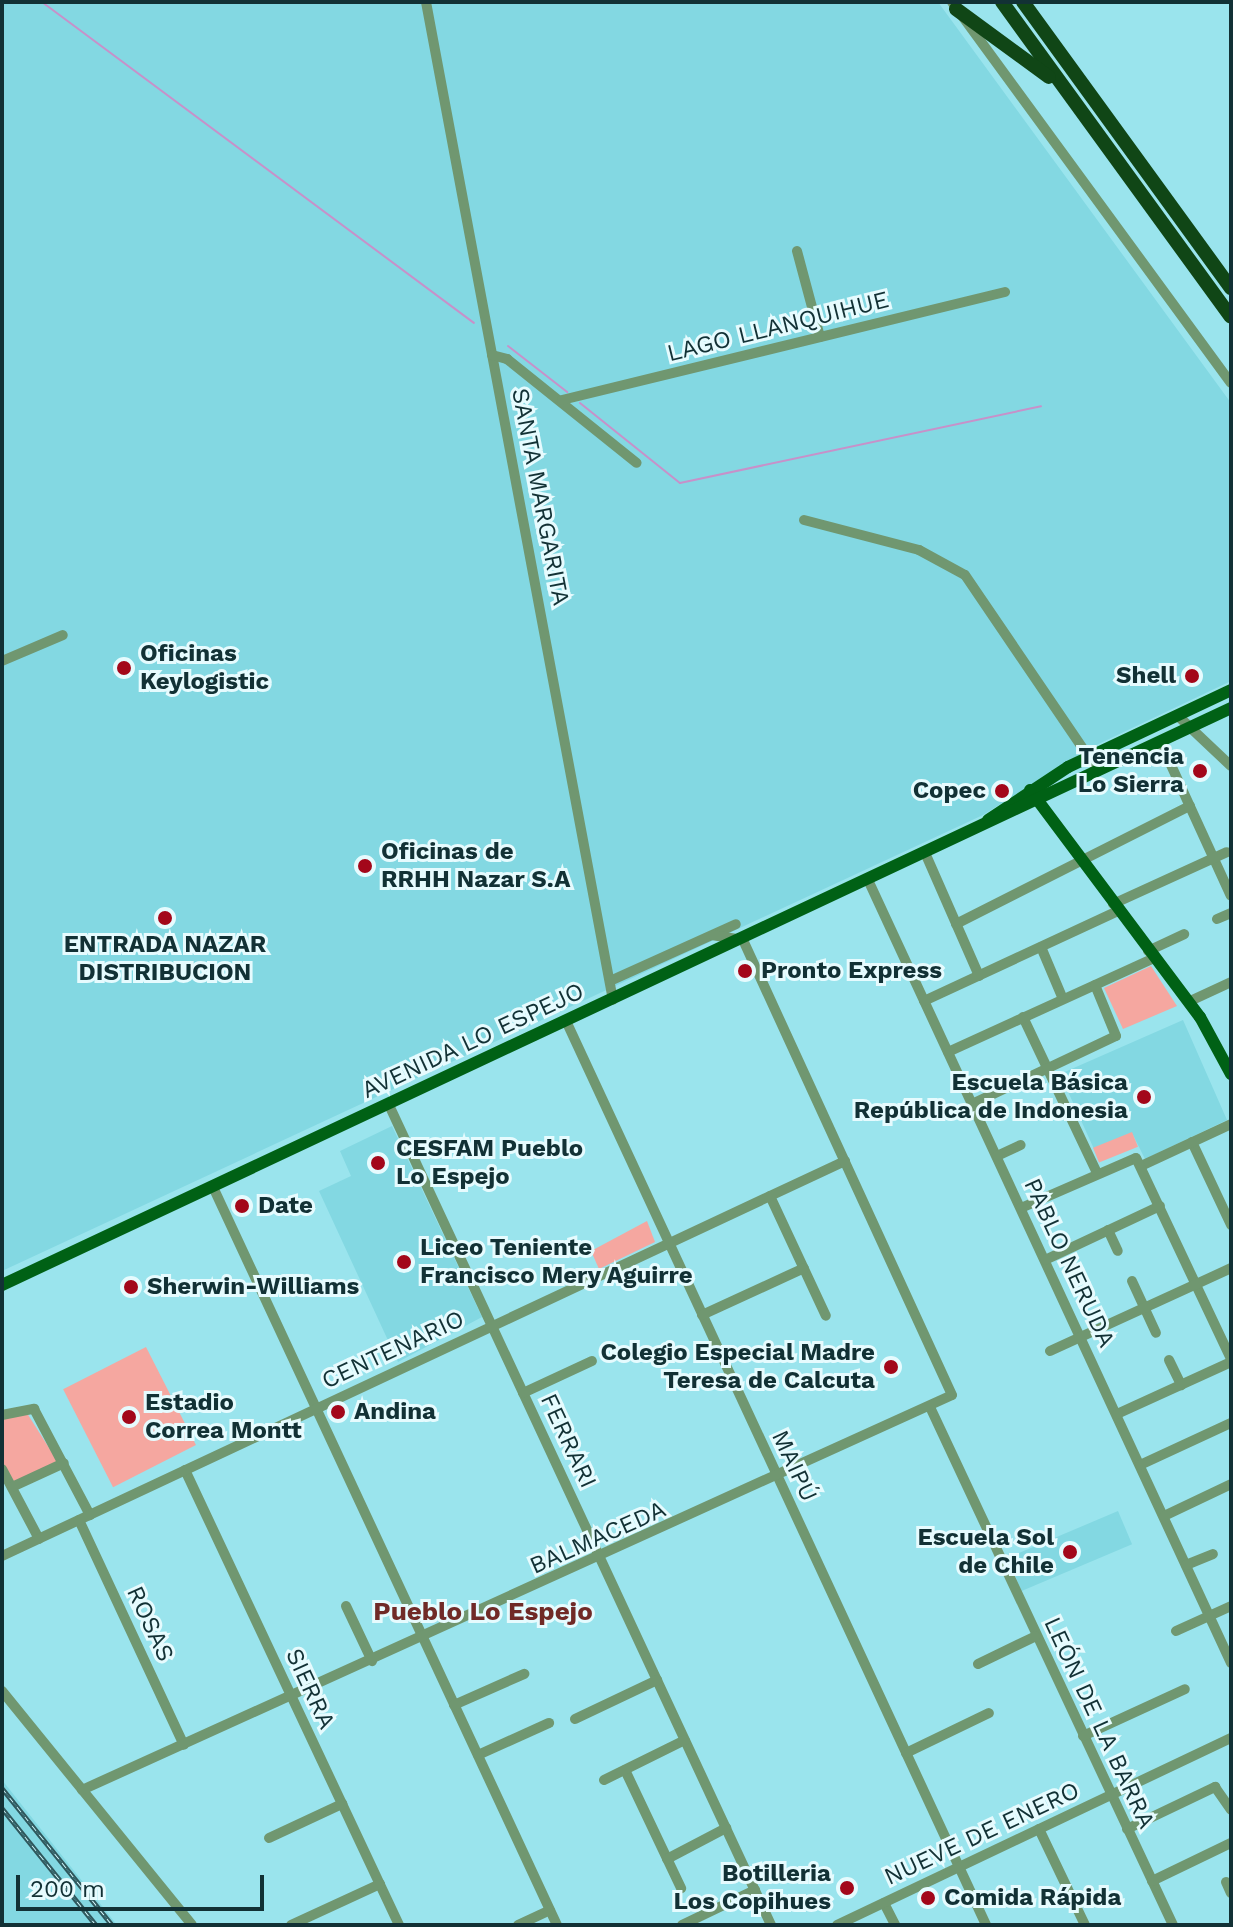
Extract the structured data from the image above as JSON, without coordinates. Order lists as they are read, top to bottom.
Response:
{
  "streets": {
    "main road": ["AVENIDA LO ESPEJO"],
    "street": [
      "LAGO LLANQUIHUE",
      "SANTA MARGARITA",
      "PABLO NERUDA",
      "CENTENARIO",
      "FERRARI",
      "MAIPÚ",
      "BALMACEDA",
      "ROSAS",
      "SIERRA",
      "LEÓN DE LA BARRA",
      "NUEVE DE ENERO"
    ]
  },
  "crossings": [
    ["SANTA MARGARITA", "AVENIDA LO ESPEJO"],
    ["AVENIDA LO ESPEJO", "PABLO NERUDA"],
    ["AVENIDA LO ESPEJO", "FERRARI"],
    ["AVENIDA LO ESPEJO", "MAIPÚ"],
    ["CENTENARIO", "FERRARI"],
    ["CENTENARIO", "MAIPÚ"],
    ["CENTENARIO", "BALMACEDA"],
    ["CENTENARIO", "ROSAS"],
    ["CENTENARIO", "SIERRA"],
    ["FERRARI", "BALMACEDA"],
    ["MAIPÚ", "BALMACEDA"],
    ["MAIPÚ", "NUEVE DE ENERO"],
    ["BALMACEDA", "ROSAS"],
    ["BALMACEDA", "SIERRA"],
    ["BALMACEDA", "LEÓN DE LA BARRA"],
    ["LEÓN DE LA BARRA", "NUEVE DE ENERO"]
  ],
  "districts": ["Pueblo Lo Espejo"],
  "places": [
    "Oficinas Keylogistic",
    "Shell",
    "Tenencia Lo Sierra",
    "Copec",
    "Oficinas de RRHH Nazar S.A",
    "ENTRADA NAZAR DISTRIBUCION",
    "Pronto Express",
    "Escuela Básica República de Indonesia",
    "CESFAM Pueblo Lo Espejo",
    "Date",
    "Liceo Teniente Francisco Mery Aguirre",
    "Sherwin-Williams",
    "Colegio Especial Madre Teresa de Calcuta",
    "Andina",
    "Estadio Correa Montt",
    "Escuela Sol de Chile",
    "Botilleria Los Copihues",
    "Comida Rápida"
  ],
  "scale_bar": "200 m"
}
